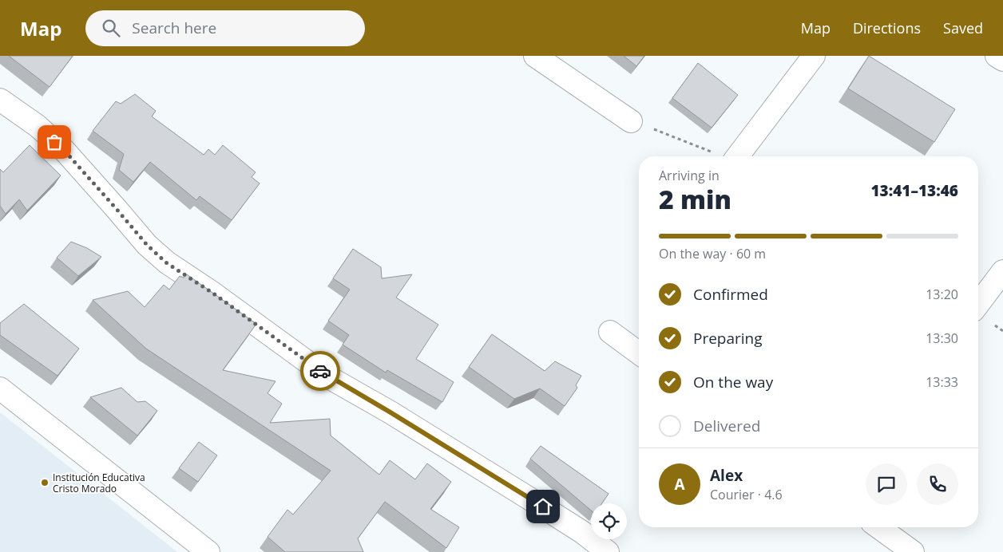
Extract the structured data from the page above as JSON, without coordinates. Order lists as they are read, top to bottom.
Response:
{
  "places": ["Institución Educativa Cristo Morado"],
  "page": {
    "header": "Map",
    "search": "Search here",
    "nav": ["Map", "Directions", "Saved"],
    "heading": ["2 min", "Arriving in", "13:41–13:46"],
    "panel": ["Alex", "Courier · 4.6"],
    "bar": "On the way · 60 m",
    "list": [
      ["Confirmed", "13:20"],
      ["Preparing", "13:30"],
      ["On the way", "13:33"],
      "Delivered"
    ],
    "round": "A"
  }
}
